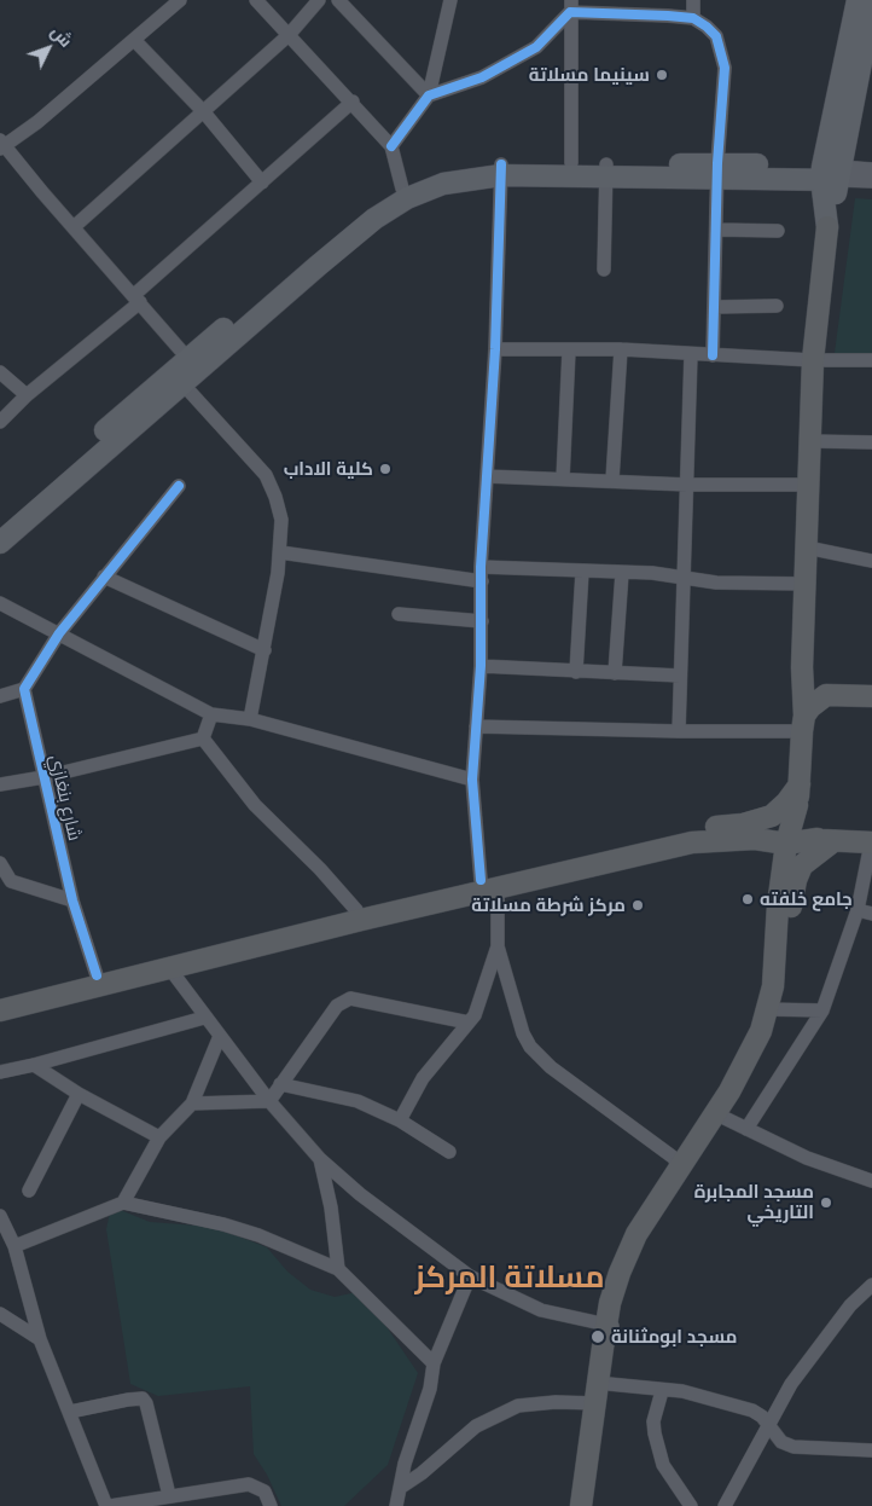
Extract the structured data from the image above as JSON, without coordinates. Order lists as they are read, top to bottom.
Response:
{
  "streets": {
    "street": ["شارع بنغازي"]
  },
  "districts": ["مسلاتة المركز"],
  "places": [
    "سينيما مسلاتة",
    "كلية الاداب",
    "جامع خلفته",
    "مركز شرطة مسلاتة",
    "مسجد المجابرة التاريخي",
    "مسجد ابومثنانة"
  ],
  "north": "top right"
}
